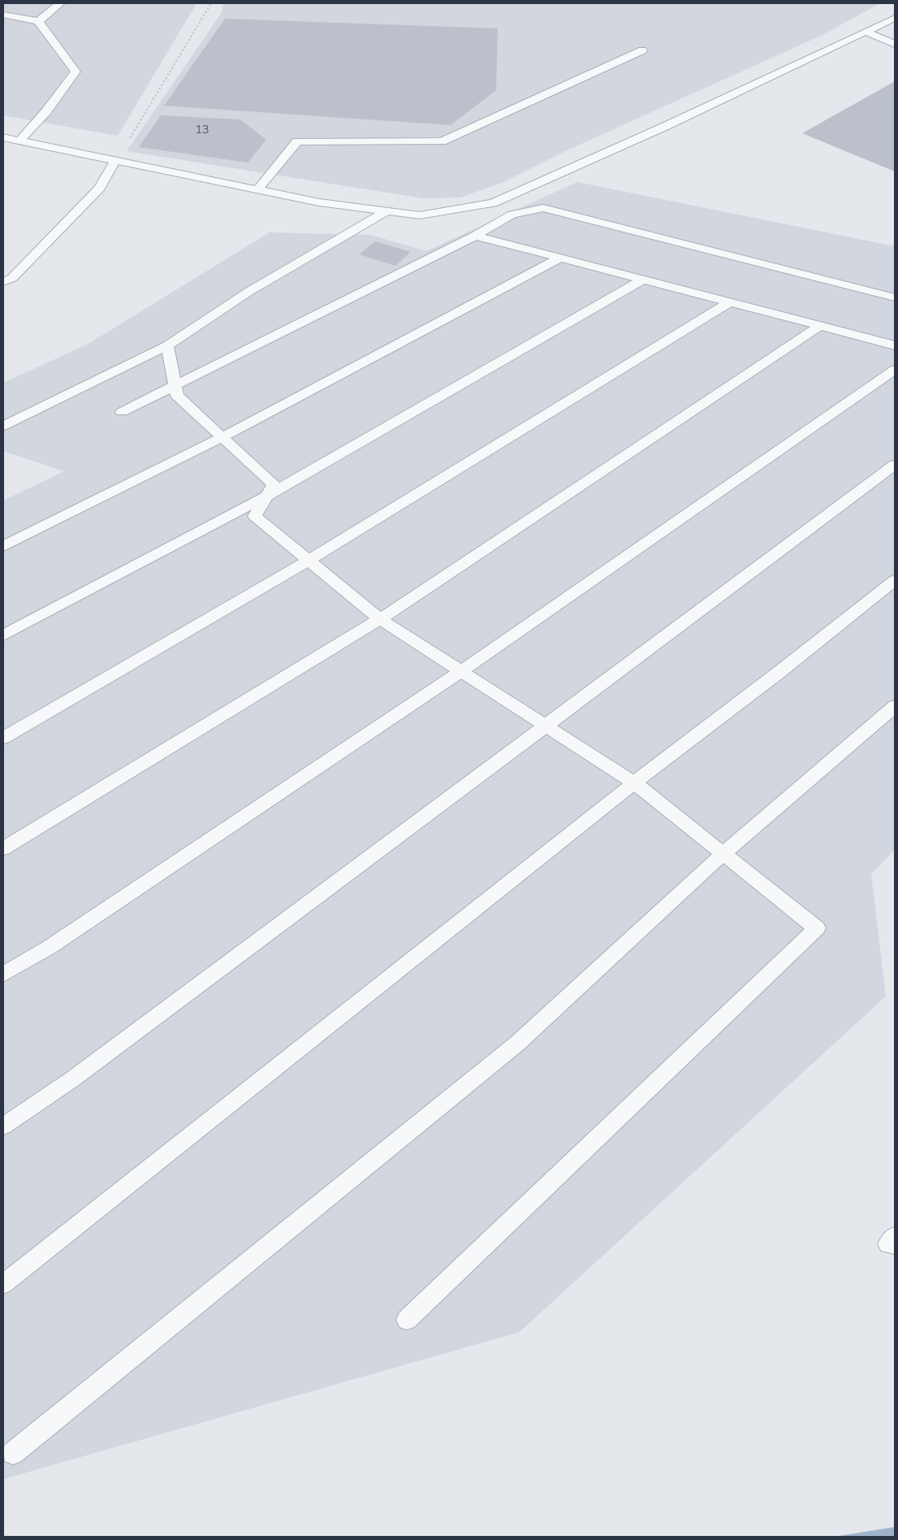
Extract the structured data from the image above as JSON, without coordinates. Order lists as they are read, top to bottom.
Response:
{
  "house_numbers": ["13"]
}
